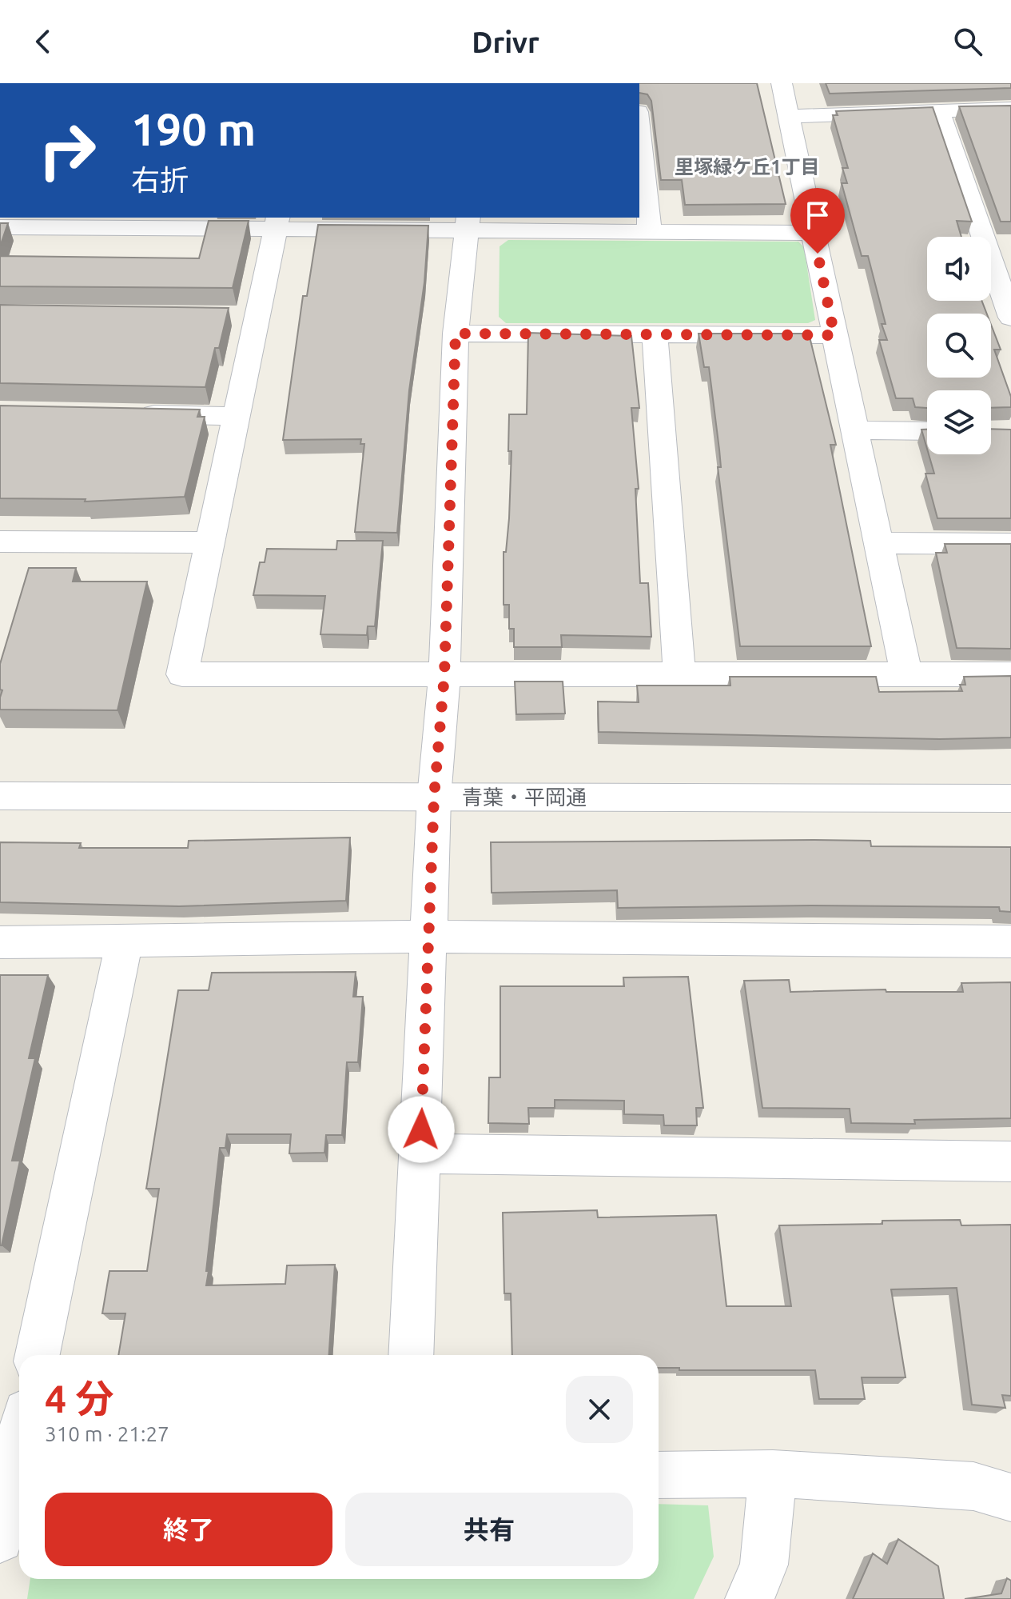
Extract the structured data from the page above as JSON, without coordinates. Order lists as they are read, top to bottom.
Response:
{
  "streets": {
    "street": ["青葉・平岡通"]
  },
  "districts": ["里塚緑ケ丘1丁目"],
  "page": {
    "header": "Drivr",
    "turn": ["190 m", "右折"],
    "heading": ["4 分", "310 m · 21:27"],
    "buttons": ["終了", "共有"]
  }
}
